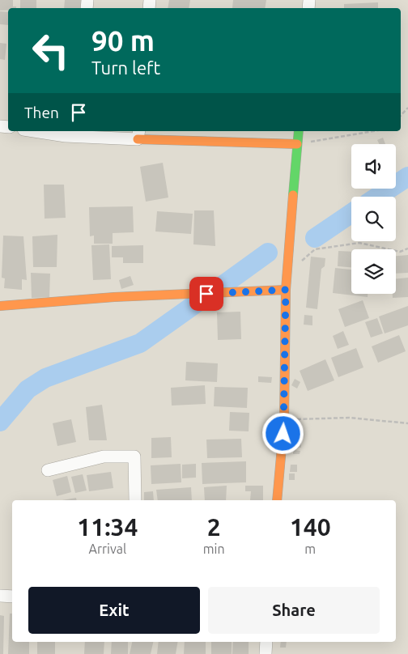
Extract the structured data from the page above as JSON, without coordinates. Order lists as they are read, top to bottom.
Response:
{
  "page": {
    "turn": ["90 m", "Turn left"],
    "then": "Then",
    "eta": [
      "11:34",
      "Arrival",
      "2",
      "min",
      "140",
      "m"
    ],
    "buttons": ["Exit", "Share"]
  }
}
